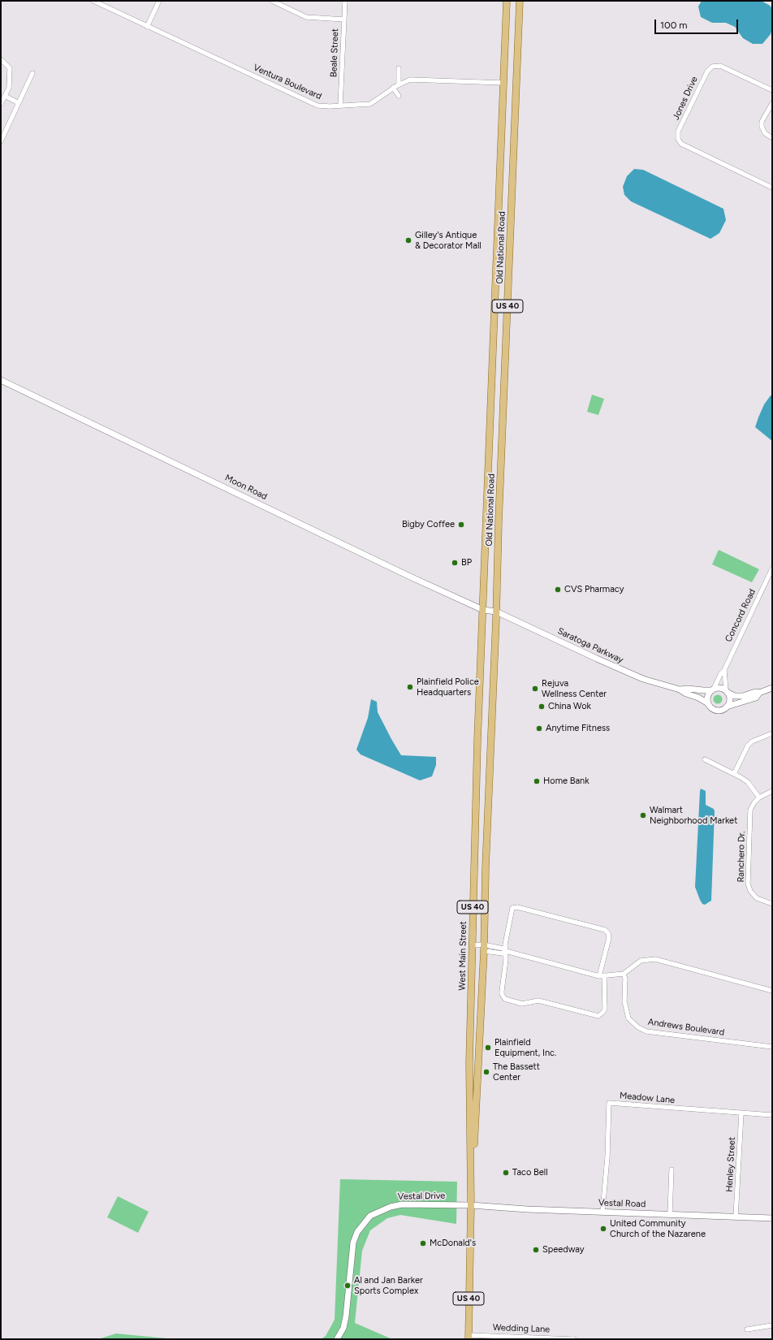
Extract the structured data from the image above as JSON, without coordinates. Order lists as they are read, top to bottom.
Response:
{
  "streets": {
    "main road": ["Old National Road", "US 40", "West Main Street"],
    "street": [
      "Beale Street",
      "Ventura Boulevard",
      "Jones Drive",
      "Moon Road",
      "Concord Road",
      "Saratoga Parkway",
      "Ranchero Dr.",
      "Andrews Boulevard",
      "Meadow Lane",
      "Henley Street",
      "Vestal Drive",
      "Vestal Road",
      "Wedding Lane"
    ]
  },
  "crossings": [
    ["Beale Street", "Ventura Boulevard"],
    ["Ventura Boulevard", "Old National Road"],
    ["Old National Road", "Moon Road"],
    ["Old National Road", "Saratoga Parkway"],
    ["Old National Road", "West Main Street"],
    ["Moon Road", "Saratoga Parkway"],
    ["Moon Road", "West Main Street"],
    ["Concord Road", "Saratoga Parkway"],
    ["Saratoga Parkway", "West Main Street"],
    ["West Main Street", "Vestal Drive"],
    ["West Main Street", "Vestal Road"],
    ["West Main Street", "Wedding Lane"],
    ["Meadow Lane", "Henley Street"],
    ["Meadow Lane", "Vestal Road"],
    ["Henley Street", "Vestal Road"],
    ["Vestal Drive", "Vestal Road"]
  ],
  "places": [
    "Gilley's Antique & Decorator Mall",
    "Bigby Coffee",
    "BP",
    "CVS Pharmacy",
    "Plainfield Police Headquarters",
    "Rejuva Wellness Center",
    "China Wok",
    "Anytime Fitness",
    "Home Bank",
    "Walmart Neighborhood Market",
    "Plainfield Equipment, Inc.",
    "The Bassett Center",
    "Taco Bell",
    "United Community Church of the Nazarene",
    "McDonald's",
    "Speedway",
    "Al and Jan Barker Sports Complex"
  ],
  "scale_bar": "100 m"
}
